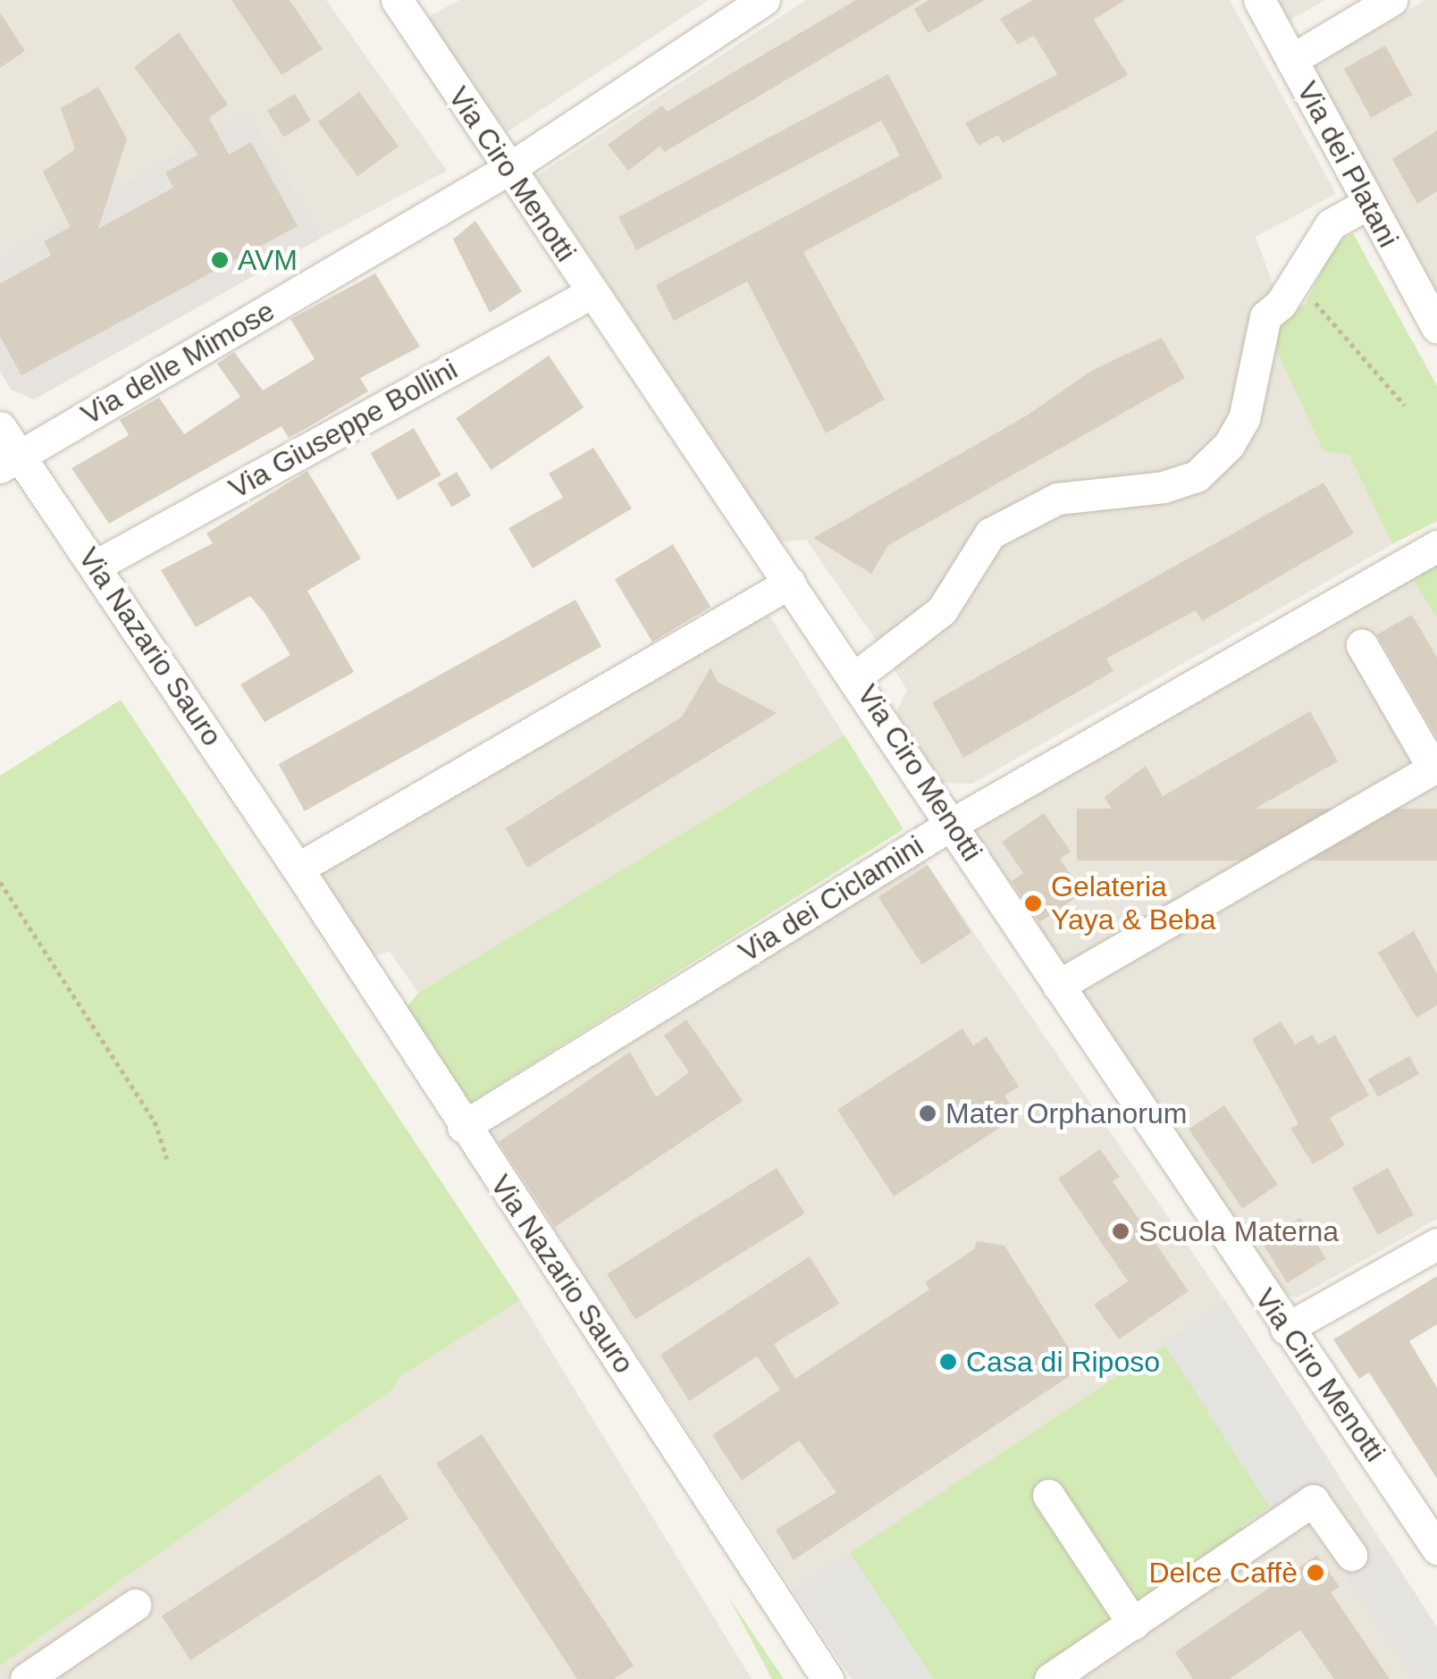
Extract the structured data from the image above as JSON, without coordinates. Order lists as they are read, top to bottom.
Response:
{
  "streets": {
    "street": [
      "Via dei Platani",
      "Via Ciro Menotti",
      "Via delle Mimose",
      "Via Giuseppe Bollini",
      "Via Nazario Sauro",
      "Via dei Ciclamini"
    ]
  },
  "crossings": [
    ["Via Ciro Menotti", "Via delle Mimose"],
    ["Via Ciro Menotti", "Via Giuseppe Bollini"],
    ["Via Ciro Menotti", "Via dei Ciclamini"],
    ["Via delle Mimose", "Via Nazario Sauro"],
    ["Via Giuseppe Bollini", "Via Nazario Sauro"],
    ["Via Nazario Sauro", "Via dei Ciclamini"]
  ],
  "places": [
    "AVM",
    "Gelateria Yaya & Beba",
    "Mater Orphanorum",
    "Scuola Materna",
    "Casa di Riposo",
    "Delce Caffè"
  ]
}
